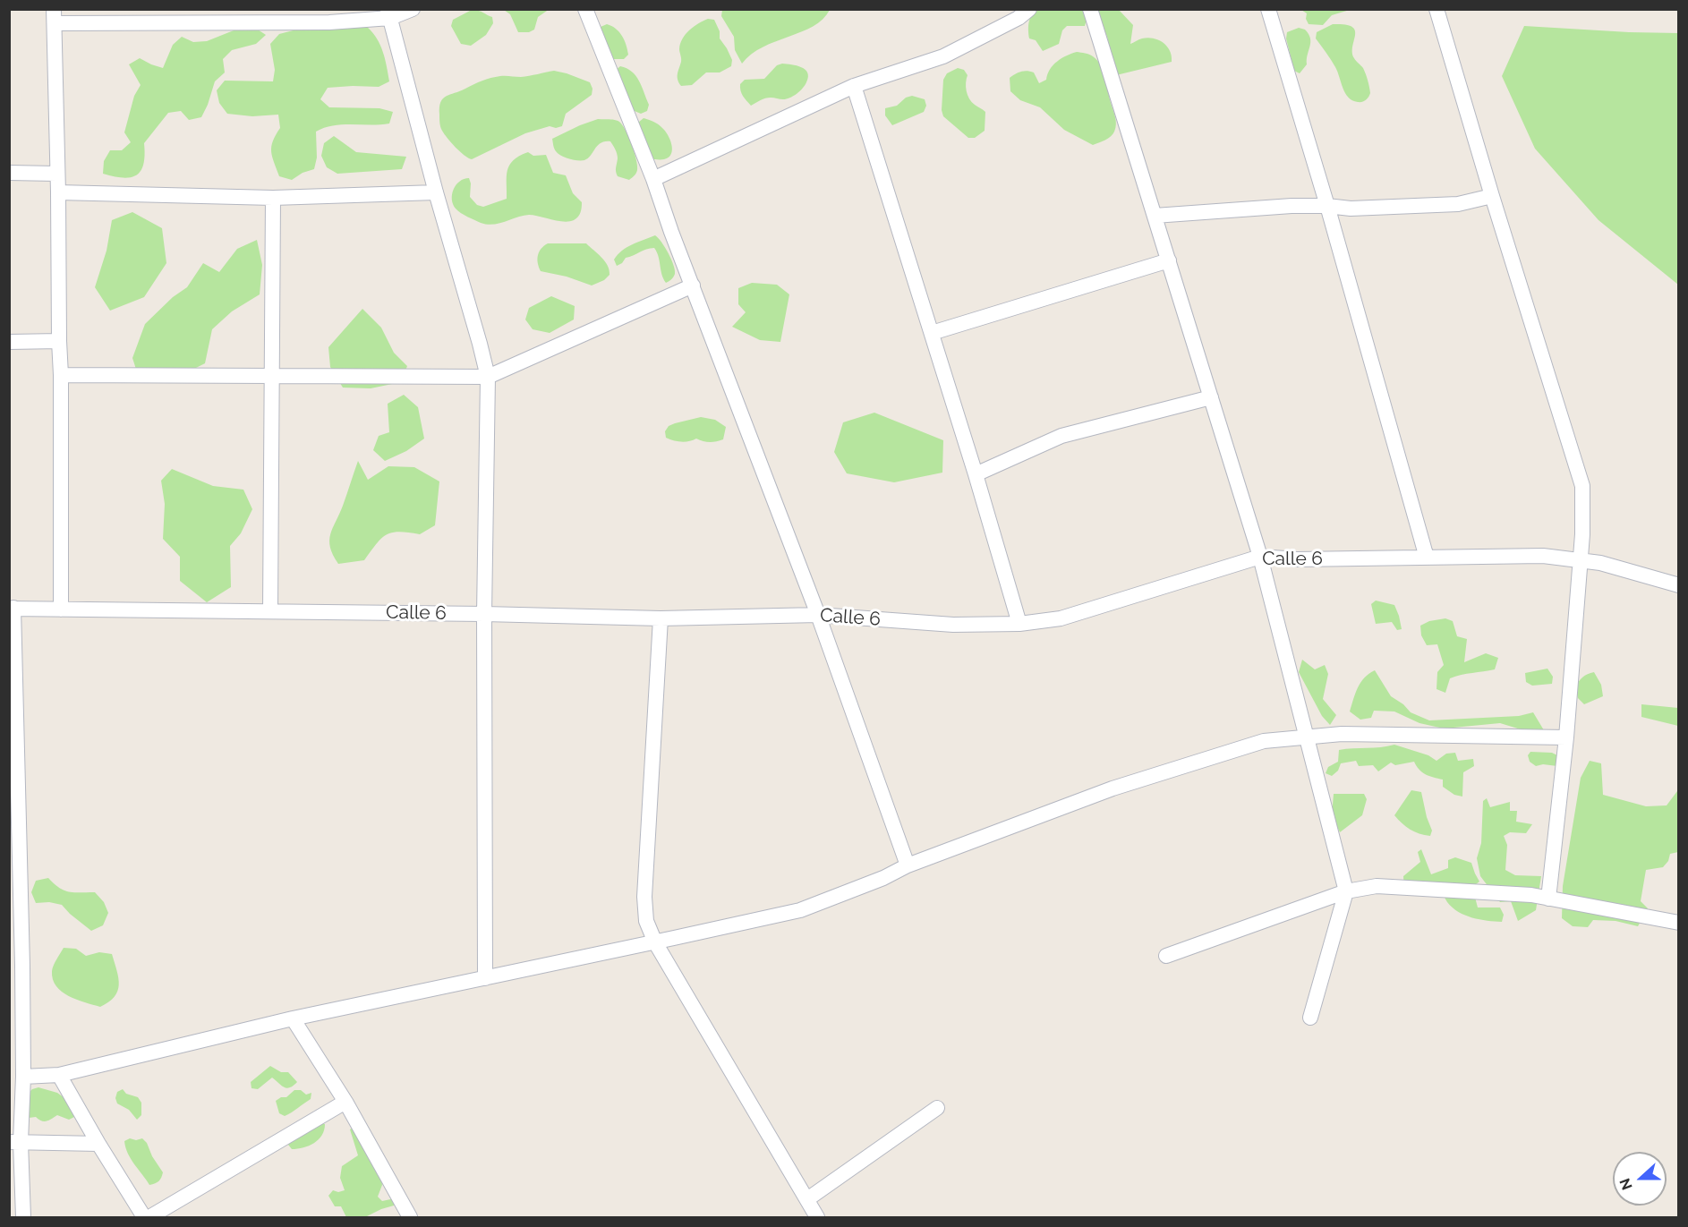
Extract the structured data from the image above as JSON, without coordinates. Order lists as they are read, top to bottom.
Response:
{
  "streets": {
    "street": ["Calle 6"]
  },
  "north": "left"
}
